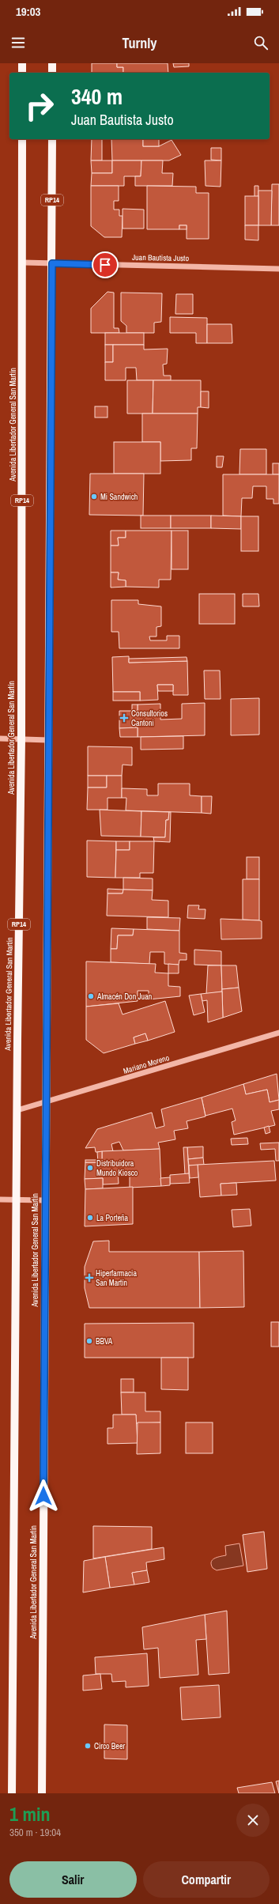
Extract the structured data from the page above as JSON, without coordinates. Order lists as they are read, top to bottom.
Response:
{
  "streets": {
    "main road": ["RP14", "Avenida Libertador General San Martín"],
    "street": ["Juan Bautista Justo", "Mariano Moreno"]
  },
  "crossings": [
    ["Juan Bautista Justo", "Avenida Libertador General San Martín"],
    ["Avenida Libertador General San Martín", "Mariano Moreno"]
  ],
  "places": {
    "other": [
      "Mi Sandwich",
      "Almacén Don Juan",
      "Distribuidora Mundo Kiosco",
      "La Porteña",
      "BBVA",
      "Circo Beer"
    ],
    "health": ["Consultorios Cantoni", "Hiperfarmacia San Martín"]
  },
  "page": {
    "status": "19:03",
    "header": "Turnly",
    "turn": ["340 m", "Juan Bautista Justo"],
    "heading": ["1 min", "350 m · 19:04"],
    "buttons": ["Salir", "Compartir"]
  }
}
